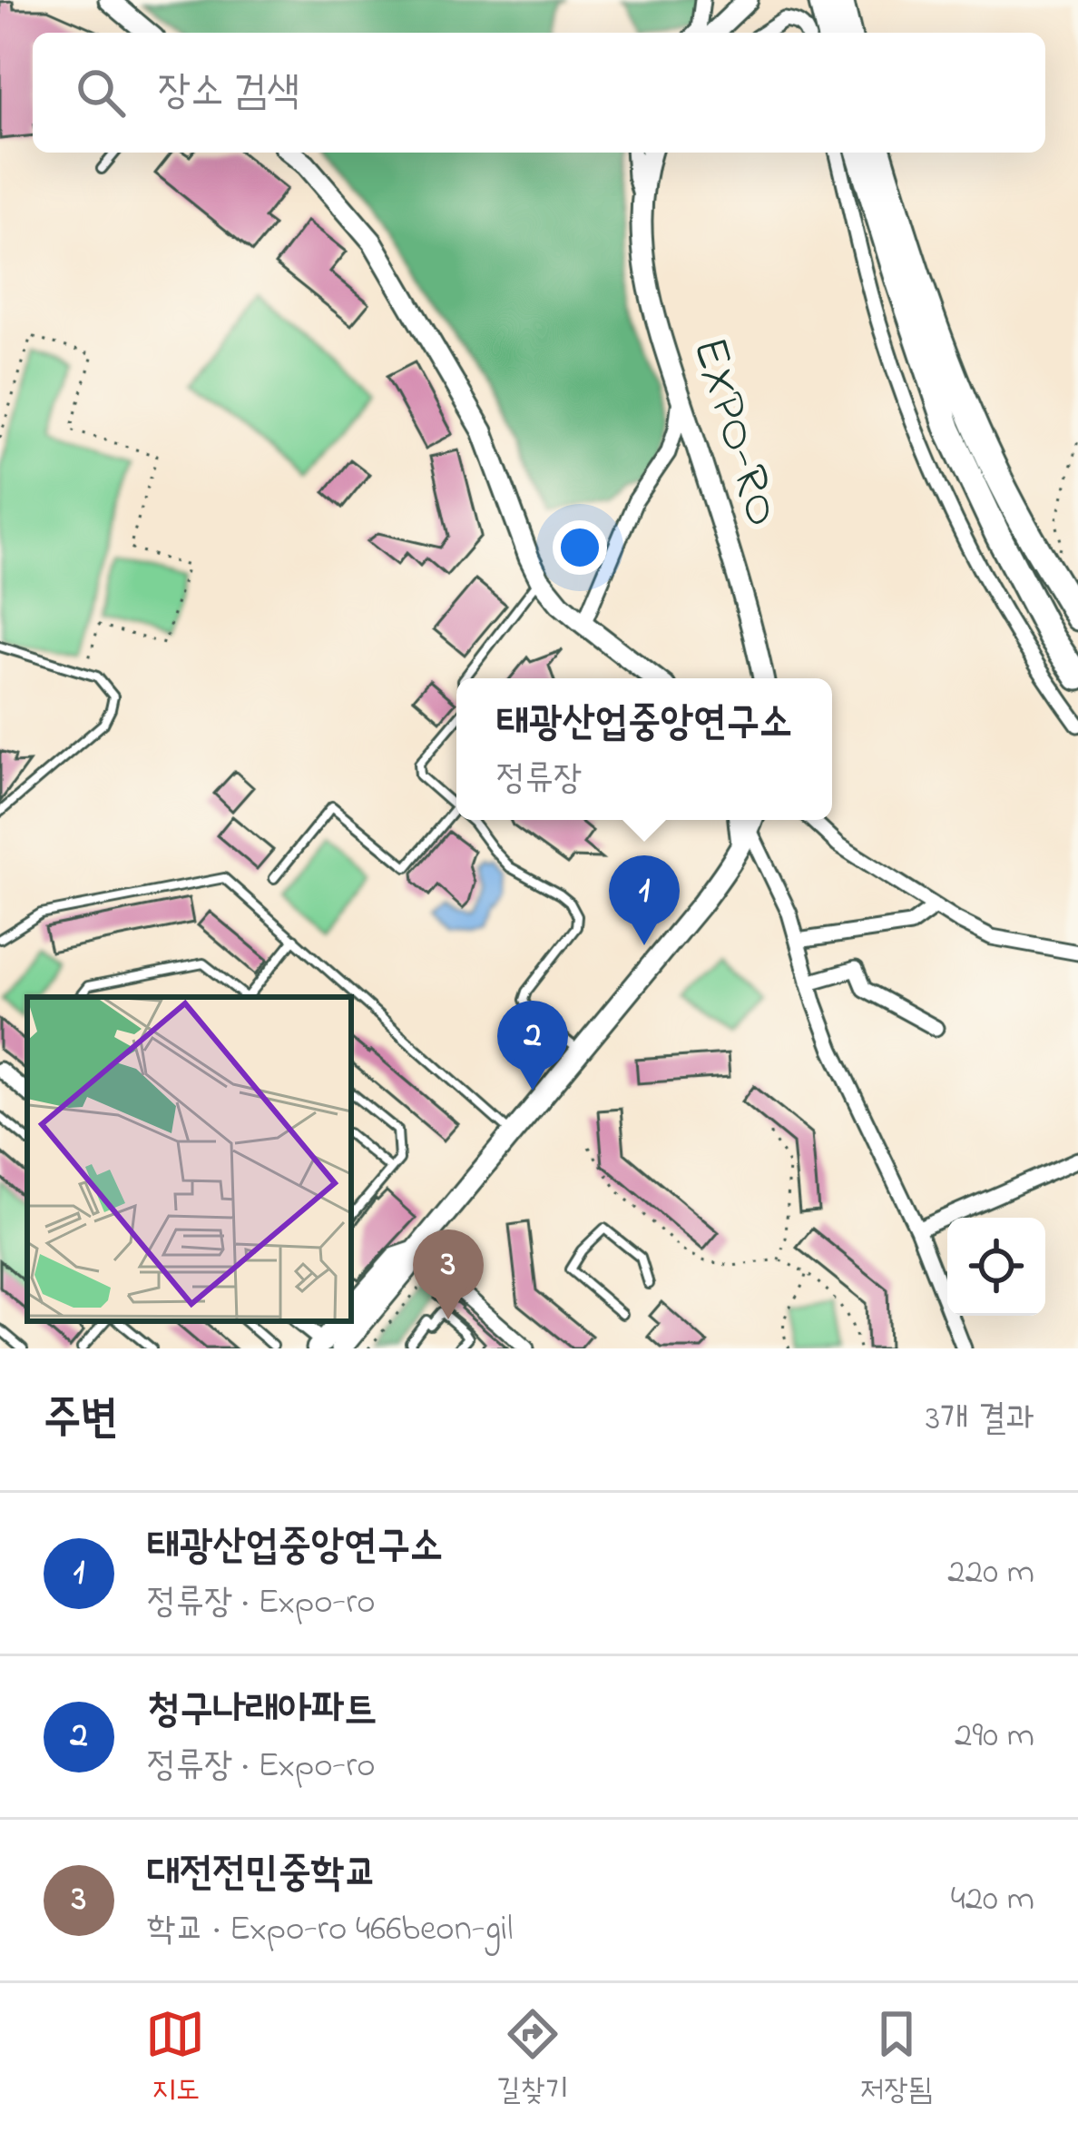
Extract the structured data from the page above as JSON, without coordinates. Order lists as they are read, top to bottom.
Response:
{
  "streets": {
    "main road": ["EXPO-RO"]
  },
  "page": {
    "search": "장소 검색",
    "popup": ["태광산업중앙연구소", "정류장"],
    "pins": ["1", "2", "3"],
    "heading": ["주변", "3개 결과"],
    "list": [
      {
        "mark": "1",
        "name": "태광산업중앙연구소",
        "note": "정류장 · Expo-ro",
        "value": "220 m"
      },
      {
        "mark": "2",
        "name": "청구나래아파트",
        "note": "정류장 · Expo-ro",
        "value": "290 m"
      },
      {
        "mark": "3",
        "name": "대전전민중학교",
        "note": "학교 · Expo-ro 466beon-gil",
        "value": "420 m"
      }
    ],
    "nav": ["지도", "길찾기", "저장됨"]
  }
}
